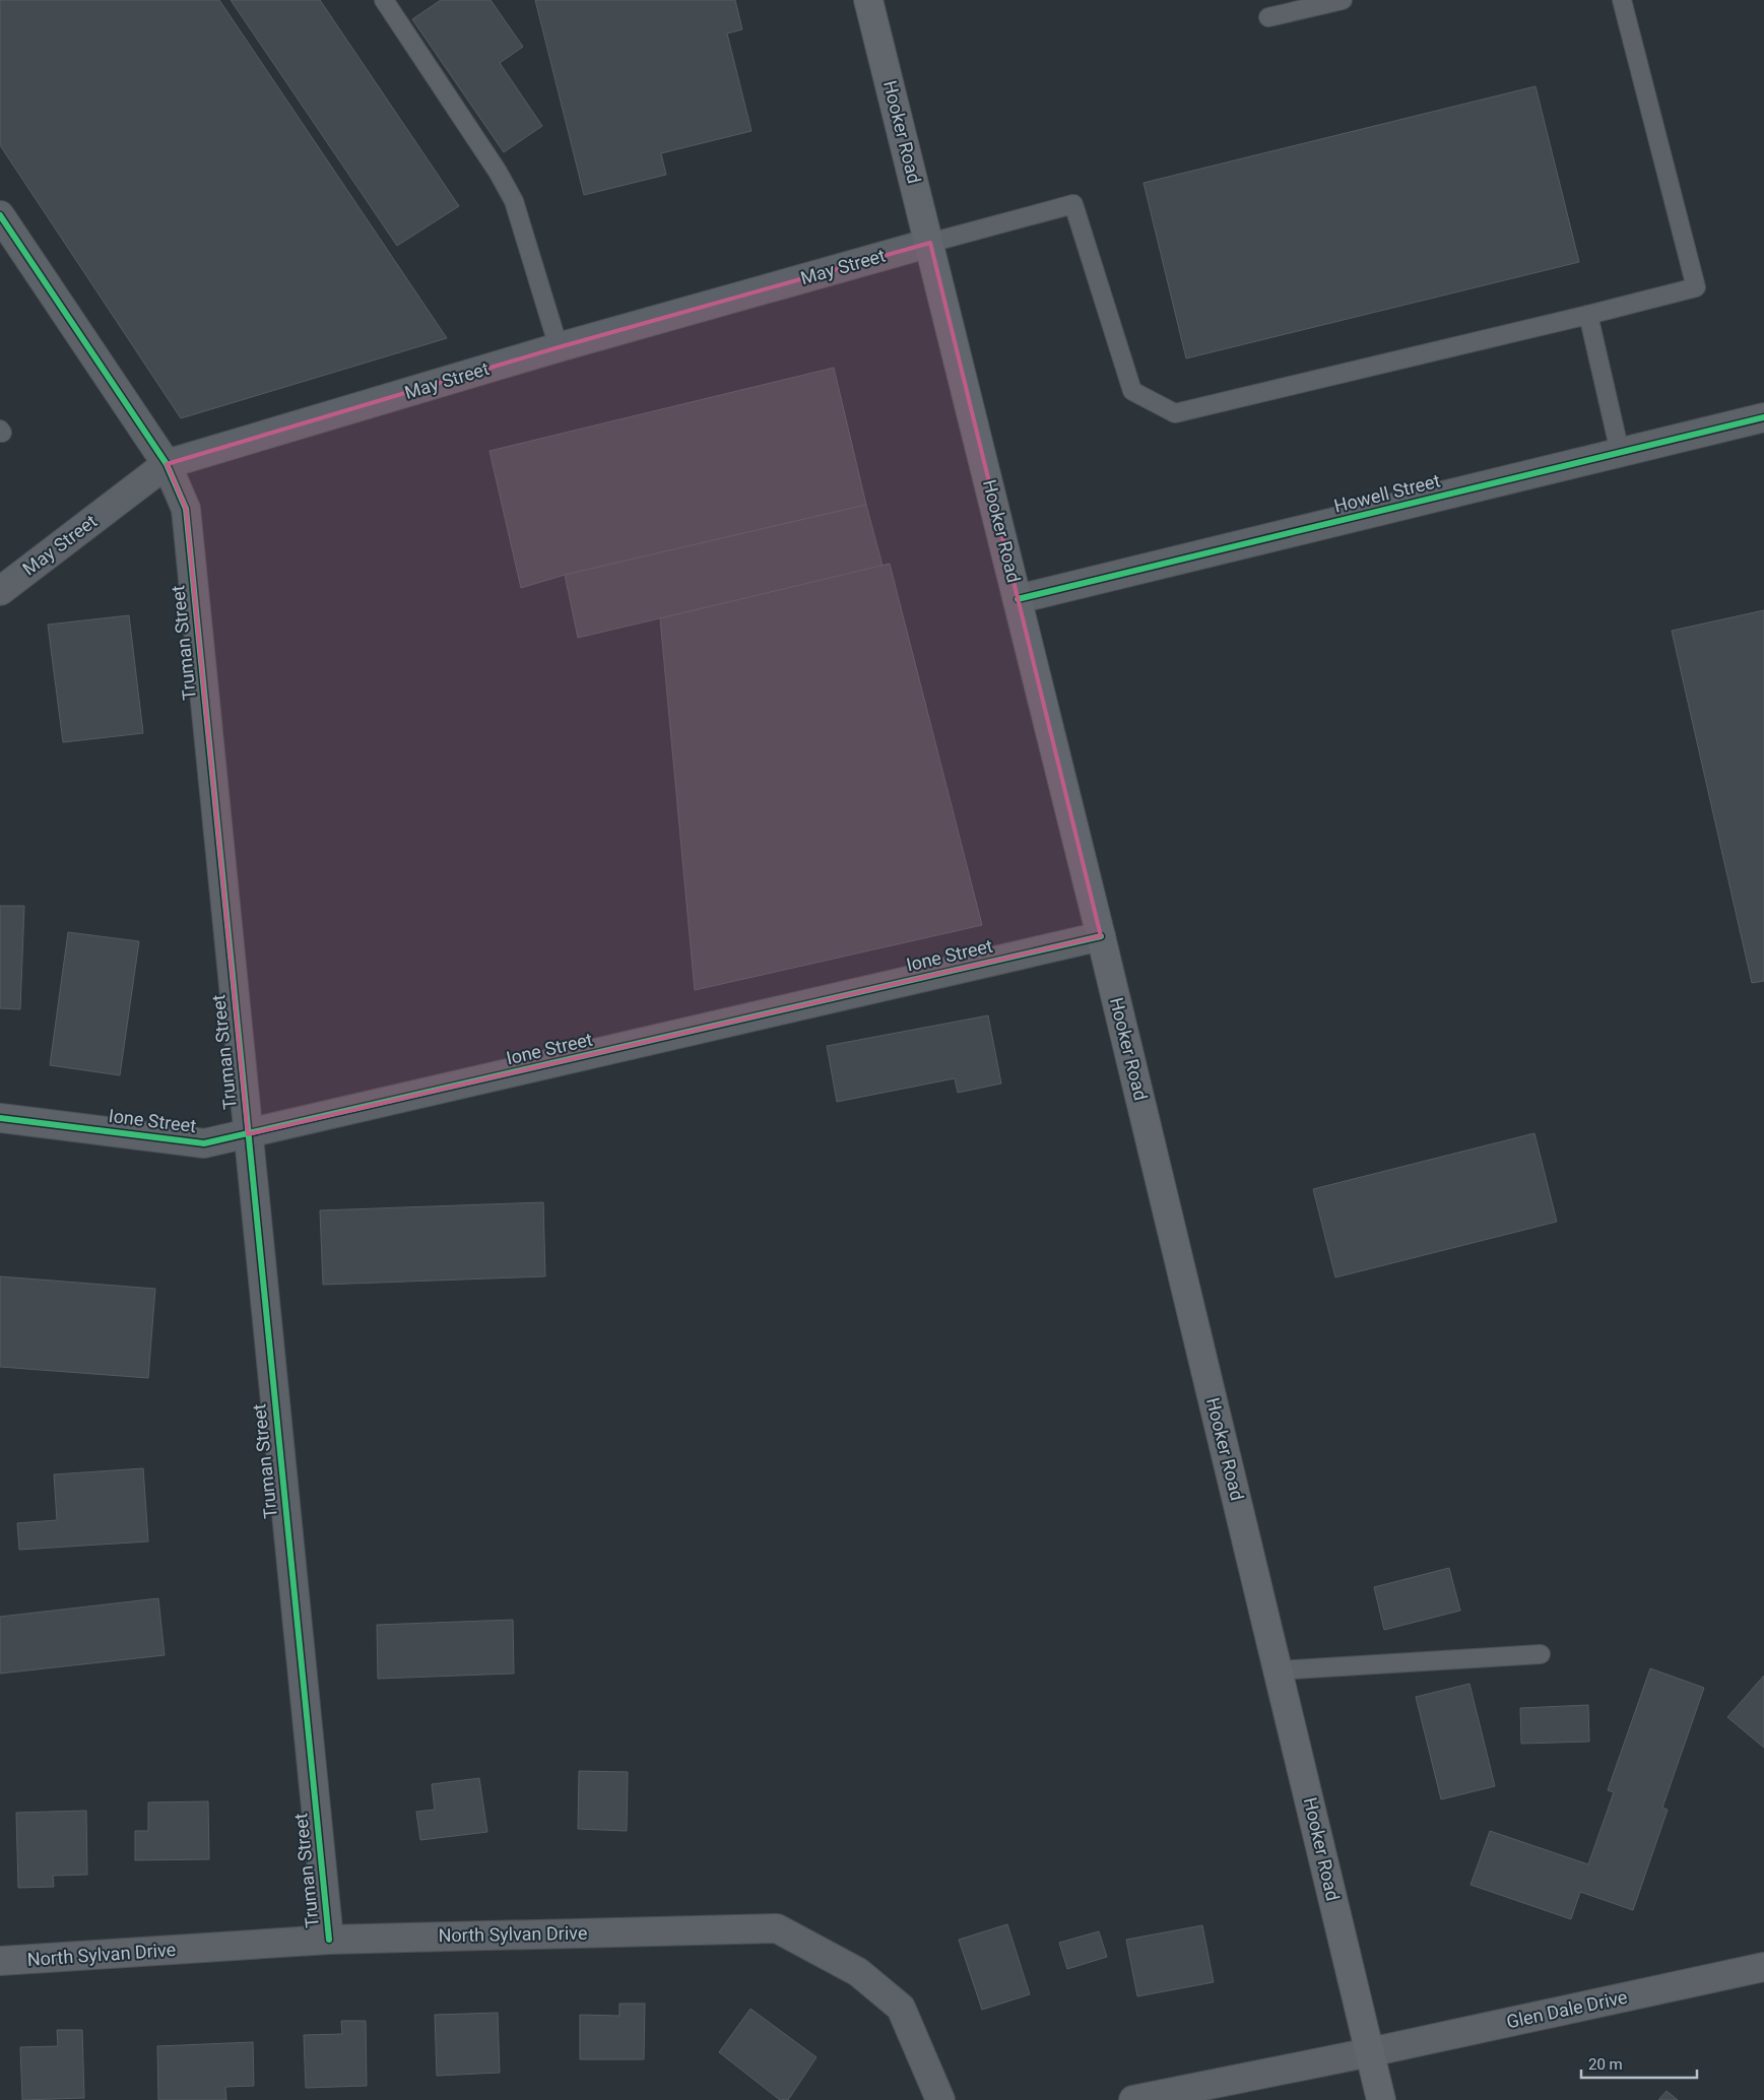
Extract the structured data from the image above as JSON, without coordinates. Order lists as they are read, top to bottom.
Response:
{
  "streets": {
    "main road": ["Hooker Road"],
    "street": [
      "May Street",
      "Howell Street",
      "Truman Street",
      "Ione Street",
      "North Sylvan Drive",
      "Glen Dale Drive"
    ]
  },
  "crossings": [
    ["Hooker Road", "May Street"],
    ["Hooker Road", "Howell Street"],
    ["Hooker Road", "Ione Street"],
    ["Hooker Road", "Glen Dale Drive"],
    ["May Street", "Truman Street"],
    ["Truman Street", "Ione Street"],
    ["Truman Street", "North Sylvan Drive"]
  ],
  "scale_bar": "20 m"
}
